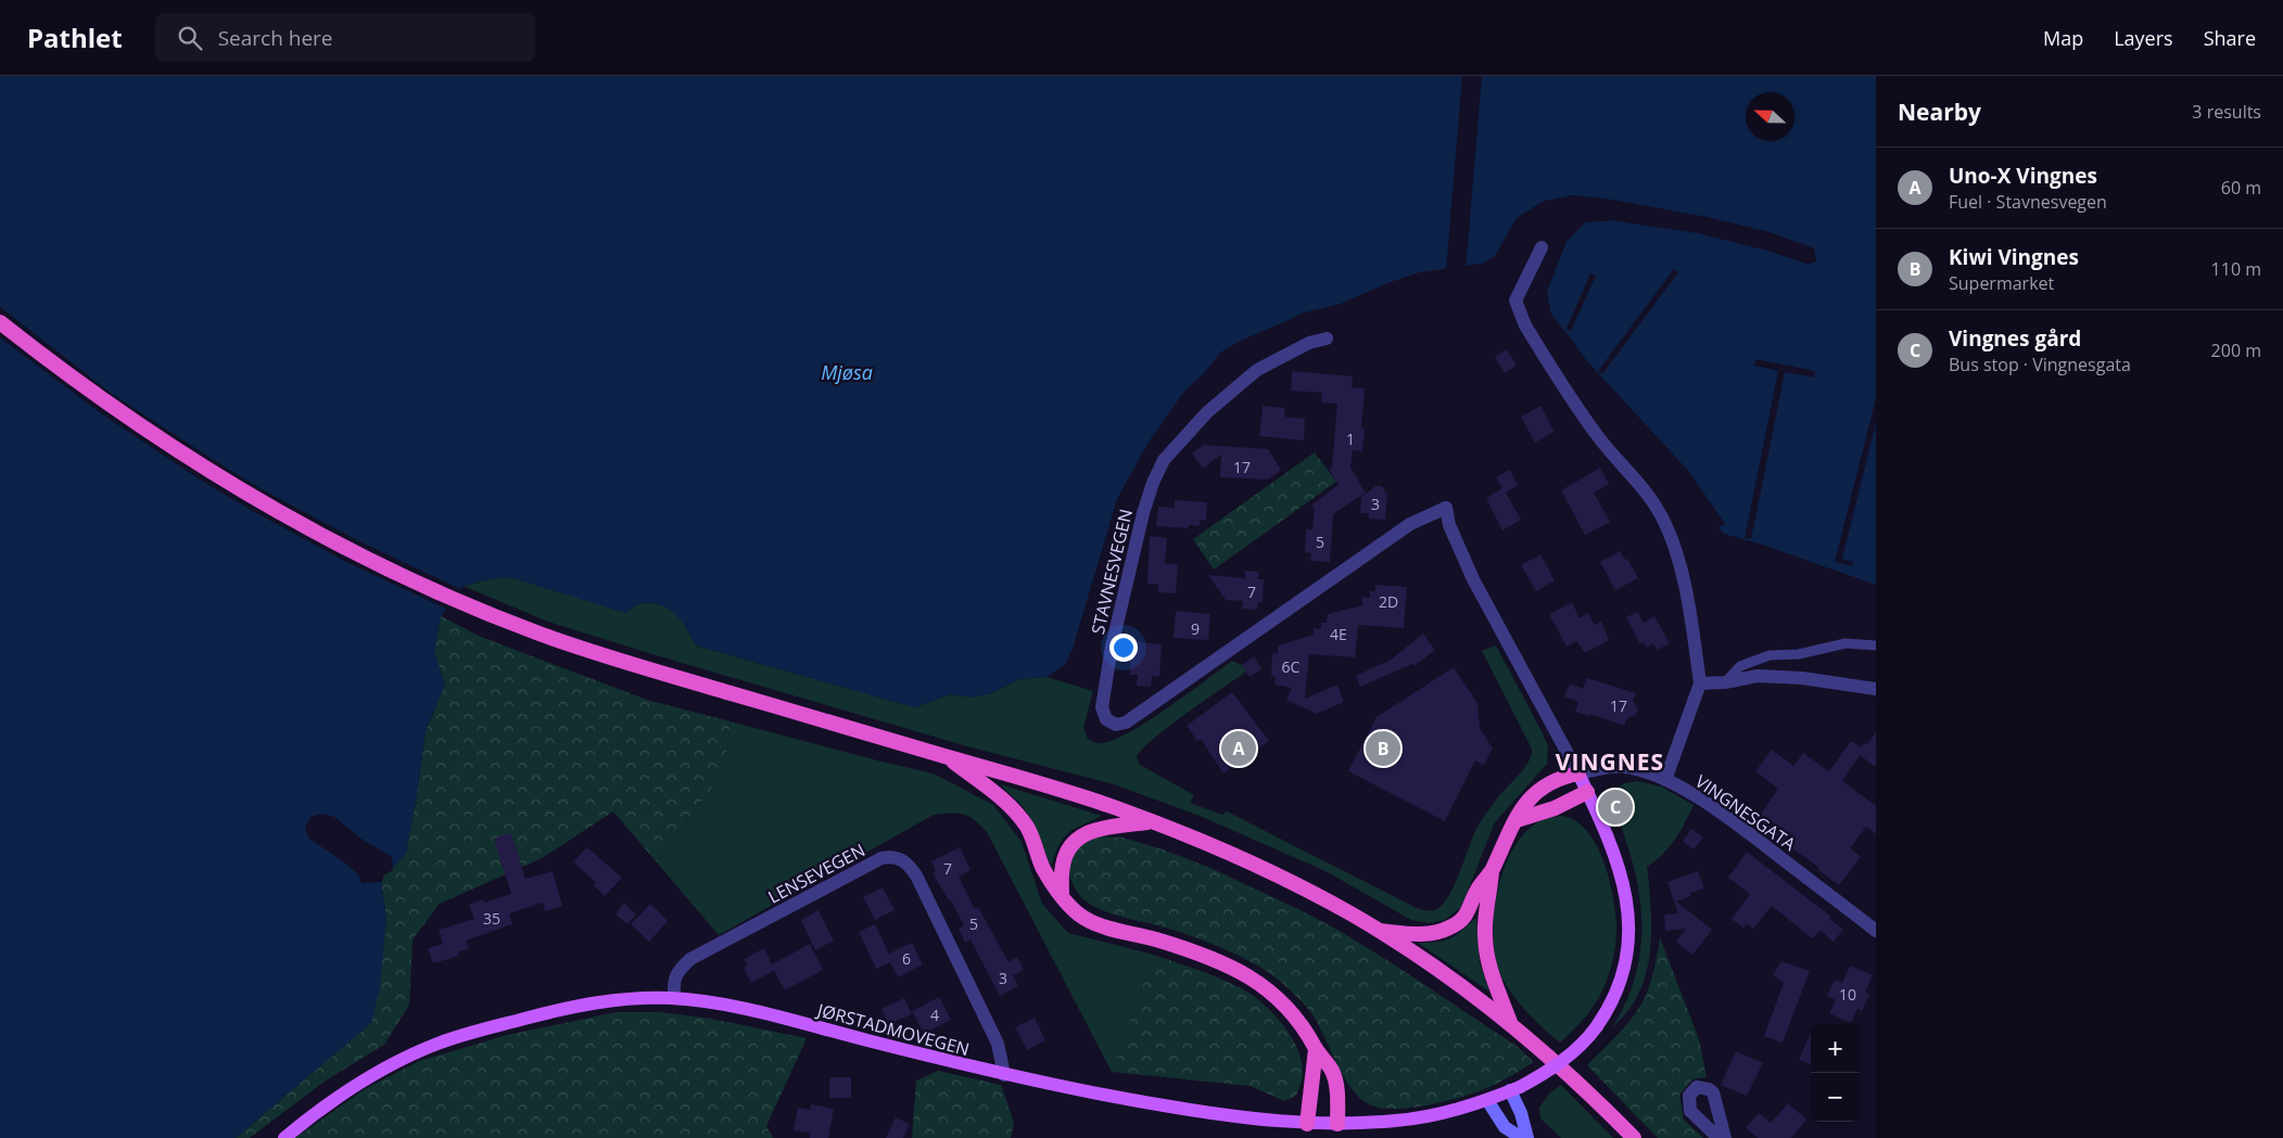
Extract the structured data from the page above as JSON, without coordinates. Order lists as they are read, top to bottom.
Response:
{
  "streets": {
    "main road": ["JØRSTADMOVEGEN"],
    "street": ["STAVNESVEGEN", "VINGNESGATA", "LENSEVEGEN"]
  },
  "crossings": [
    ["STAVNESVEGEN", "VINGNESGATA"],
    ["LENSEVEGEN", "JØRSTADMOVEGEN"]
  ],
  "districts": ["VINGNES"],
  "water": ["Mjøsa"],
  "house_numbers": [
    "1",
    "17",
    "3",
    "5",
    "7",
    "2D",
    "9",
    "4E",
    "6C",
    "17",
    "7",
    "35",
    "5",
    "6",
    "3",
    "10",
    "4"
  ],
  "north": "left",
  "page": {
    "header": "Pathlet",
    "search": "Search here",
    "nav": ["Map", "Layers", "Share"],
    "heading": ["Nearby", "3 results"],
    "list": [
      {
        "mark": "A",
        "name": "Uno-X Vingnes",
        "note": "Fuel · Stavnesvegen",
        "value": "60 m"
      },
      {
        "mark": "B",
        "name": "Kiwi Vingnes",
        "note": "Supermarket",
        "value": "110 m"
      },
      {
        "mark": "C",
        "name": "Vingnes gård",
        "note": "Bus stop · Vingnesgata",
        "value": "200 m"
      }
    ],
    "pins": ["A", "B", "C"],
    "map_buttons": ["+", "−"]
  }
}
